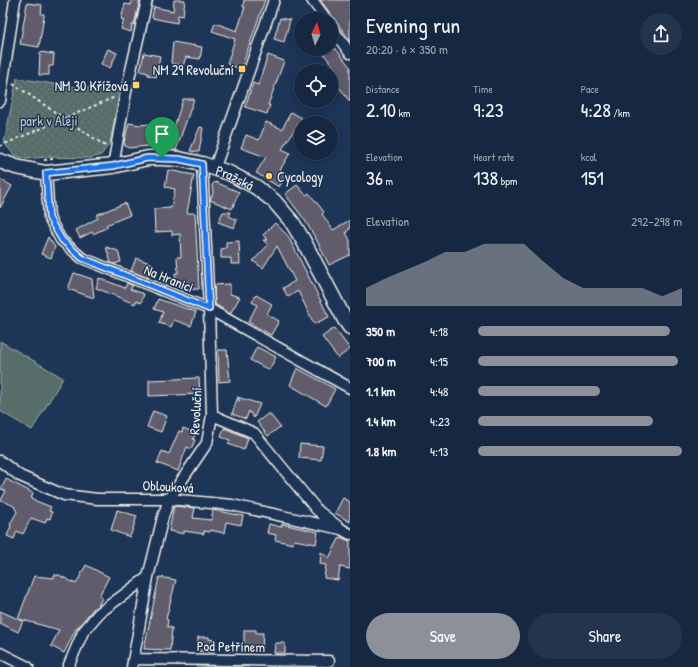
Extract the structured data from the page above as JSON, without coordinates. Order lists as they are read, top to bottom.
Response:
{
  "streets": {
    "main road": ["Pražská"],
    "street": [
      "Na Hranici",
      "Revoluční",
      "Oblouková",
      "Pod Petřínem"
    ]
  },
  "crossings": [
    ["Pražská", "Na Hranici"],
    ["Pražská", "Revoluční"],
    ["Na Hranici", "Revoluční"],
    ["Revoluční", "Oblouková"],
    ["Revoluční", "Pod Petřínem"]
  ],
  "parks": ["park v Aleji"],
  "places": {
    "transit": ["NM 29 Revoluční", "NM 30 Křížová"],
    "other": ["Cycology"]
  },
  "north": "top",
  "page": {
    "heading": ["Evening run", "20:20 · 6 × 350 m"],
    "stats": [
      ["Distance", "2.10 km"],
      ["Time", "9:23"],
      ["Pace", "4:28 /km"],
      ["Elevation", "36 m"],
      ["Heart rate", "138 bpm"],
      ["kcal", "151"]
    ],
    "chart": ["Elevation", "292–298 m"],
    "list": [
      {
        "name": "350 m",
        "note": "4:18"
      },
      {
        "name": "700 m",
        "note": "4:15"
      },
      {
        "name": "1.1 km",
        "note": "4:48"
      },
      {
        "name": "1.4 km",
        "note": "4:23"
      },
      {
        "name": "1.8 km",
        "note": "4:13"
      }
    ],
    "buttons": ["Save", "Share"]
  }
}
